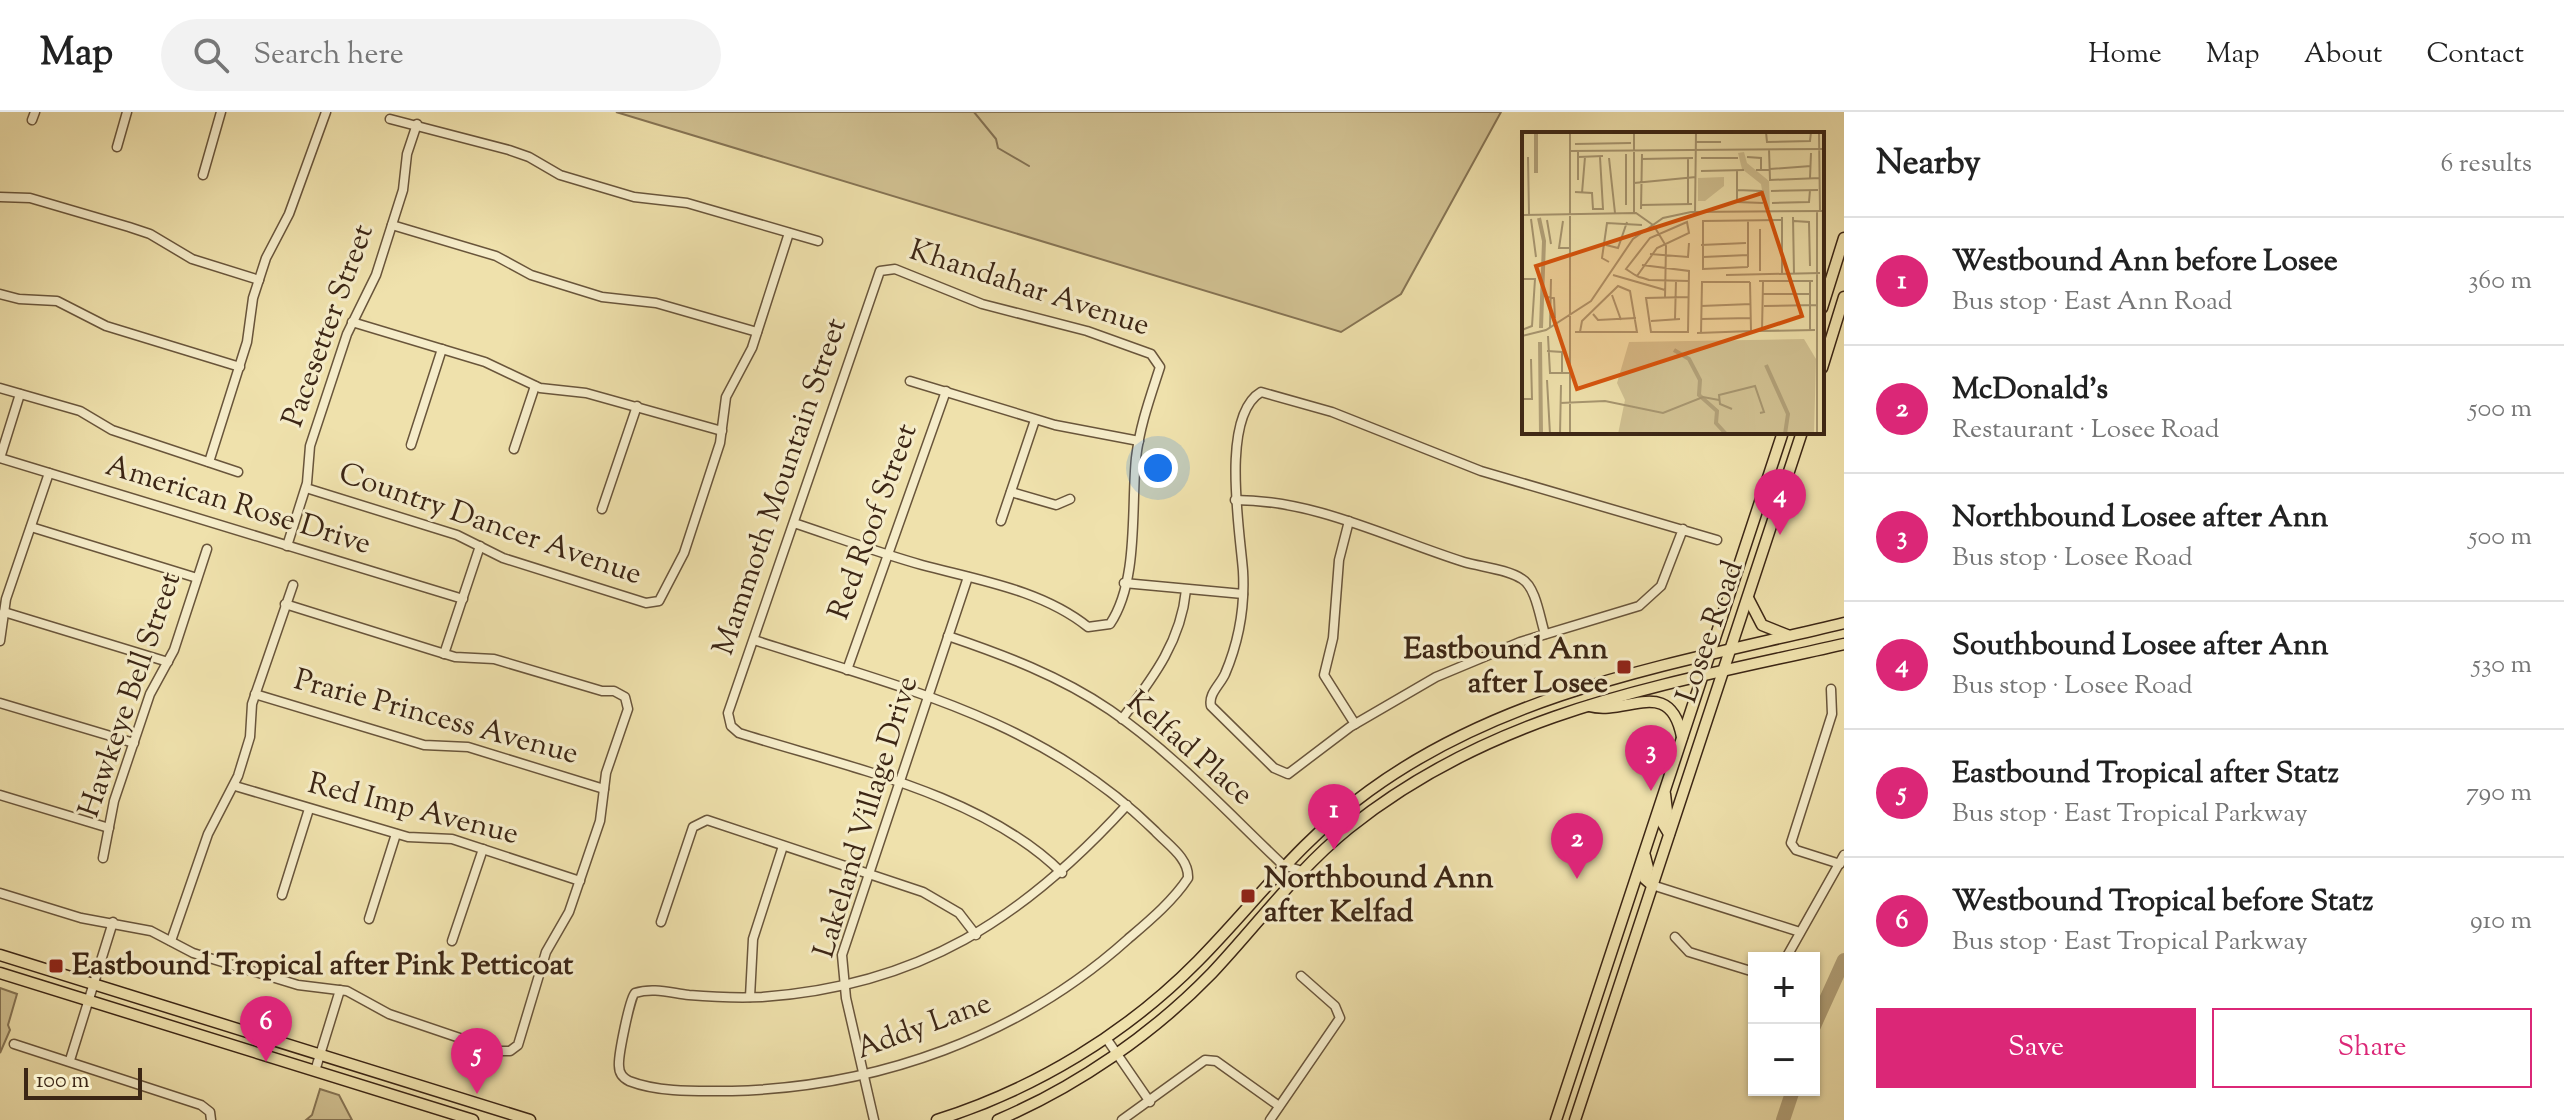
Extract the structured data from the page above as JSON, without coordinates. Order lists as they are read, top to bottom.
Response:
{
  "streets": {
    "main road": ["Losee Road"],
    "street": [
      "Khandahar Avenue",
      "Pacesetter Street",
      "Mammoth Mountain Street",
      "American Rose Drive",
      "Red Roof Street",
      "Country Dancer Avenue",
      "Hawkeye Bell Street",
      "Prarie Princess Avenue",
      "Kelfad Place",
      "Red Imp Avenue",
      "Lakeland Village Drive",
      "Addy Lane"
    ]
  },
  "crossings": [
    ["Khandahar Avenue", "Mammoth Mountain Street"],
    ["Pacesetter Street", "American Rose Drive"],
    ["Pacesetter Street", "Country Dancer Avenue"],
    ["Mammoth Mountain Street", "Lakeland Village Drive"],
    ["Kelfad Place", "Lakeland Village Drive"],
    ["Lakeland Village Drive", "Addy Lane"]
  ],
  "places": {
    "transit": ["Eastbound Ann after Losee", "Northbound Ann after Kelfad", "Eastbound Tropical after Pink Petticoat"]
  },
  "scale_bar": "100 m",
  "page": {
    "header": "Map",
    "search": "Search here",
    "nav": [
      "Home",
      "Map",
      "About",
      "Contact"
    ],
    "heading": ["Nearby", "6 results"],
    "list": [
      {
        "mark": "1",
        "name": "Westbound Ann before Losee",
        "note": "Bus stop · East Ann Road",
        "value": "360 m"
      },
      {
        "mark": "2",
        "name": "McDonald's",
        "note": "Restaurant · Losee Road",
        "value": "500 m"
      },
      {
        "mark": "3",
        "name": "Northbound Losee after Ann",
        "note": "Bus stop · Losee Road",
        "value": "500 m"
      },
      {
        "mark": "4",
        "name": "Southbound Losee after Ann",
        "note": "Bus stop · Losee Road",
        "value": "530 m"
      },
      {
        "mark": "5",
        "name": "Eastbound Tropical after Statz",
        "note": "Bus stop · East Tropical Parkway",
        "value": "790 m"
      },
      {
        "mark": "6",
        "name": "Westbound Tropical before Statz",
        "note": "Bus stop · East Tropical Parkway",
        "value": "910 m"
      }
    ],
    "pins": [
      "4",
      "3",
      "1",
      "2",
      "6",
      "5"
    ],
    "map_buttons": ["+", "−"],
    "buttons": ["Save", "Share"],
    "scale": "100 m"
  }
}
